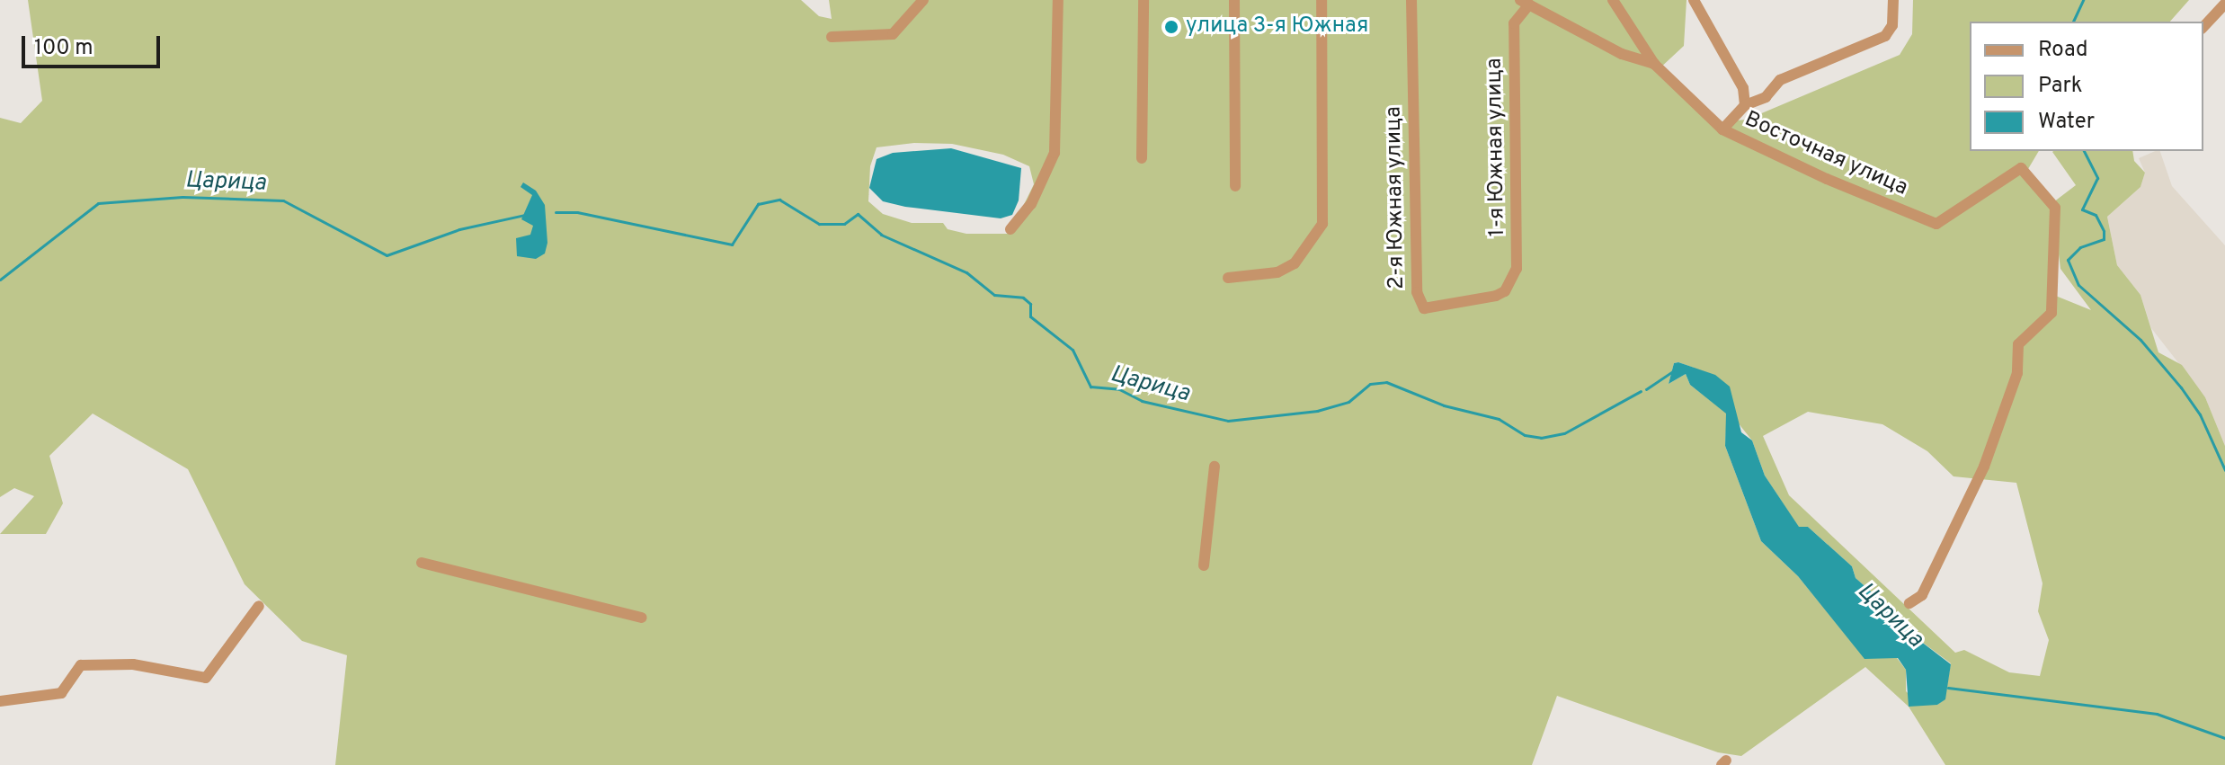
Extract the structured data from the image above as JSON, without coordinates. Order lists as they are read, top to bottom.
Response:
{
  "streets": {
    "street": ["1-я Южная улица", "Восточная улица", "2-я Южная улица"]
  },
  "crossings": [
    ["1-я Южная улица", "2-я Южная улица"]
  ],
  "water": ["Царица"],
  "places": ["улица 3-я Южная"],
  "legend": ["Road", "Park", "Water"],
  "scale_bar": "100 m"
}
